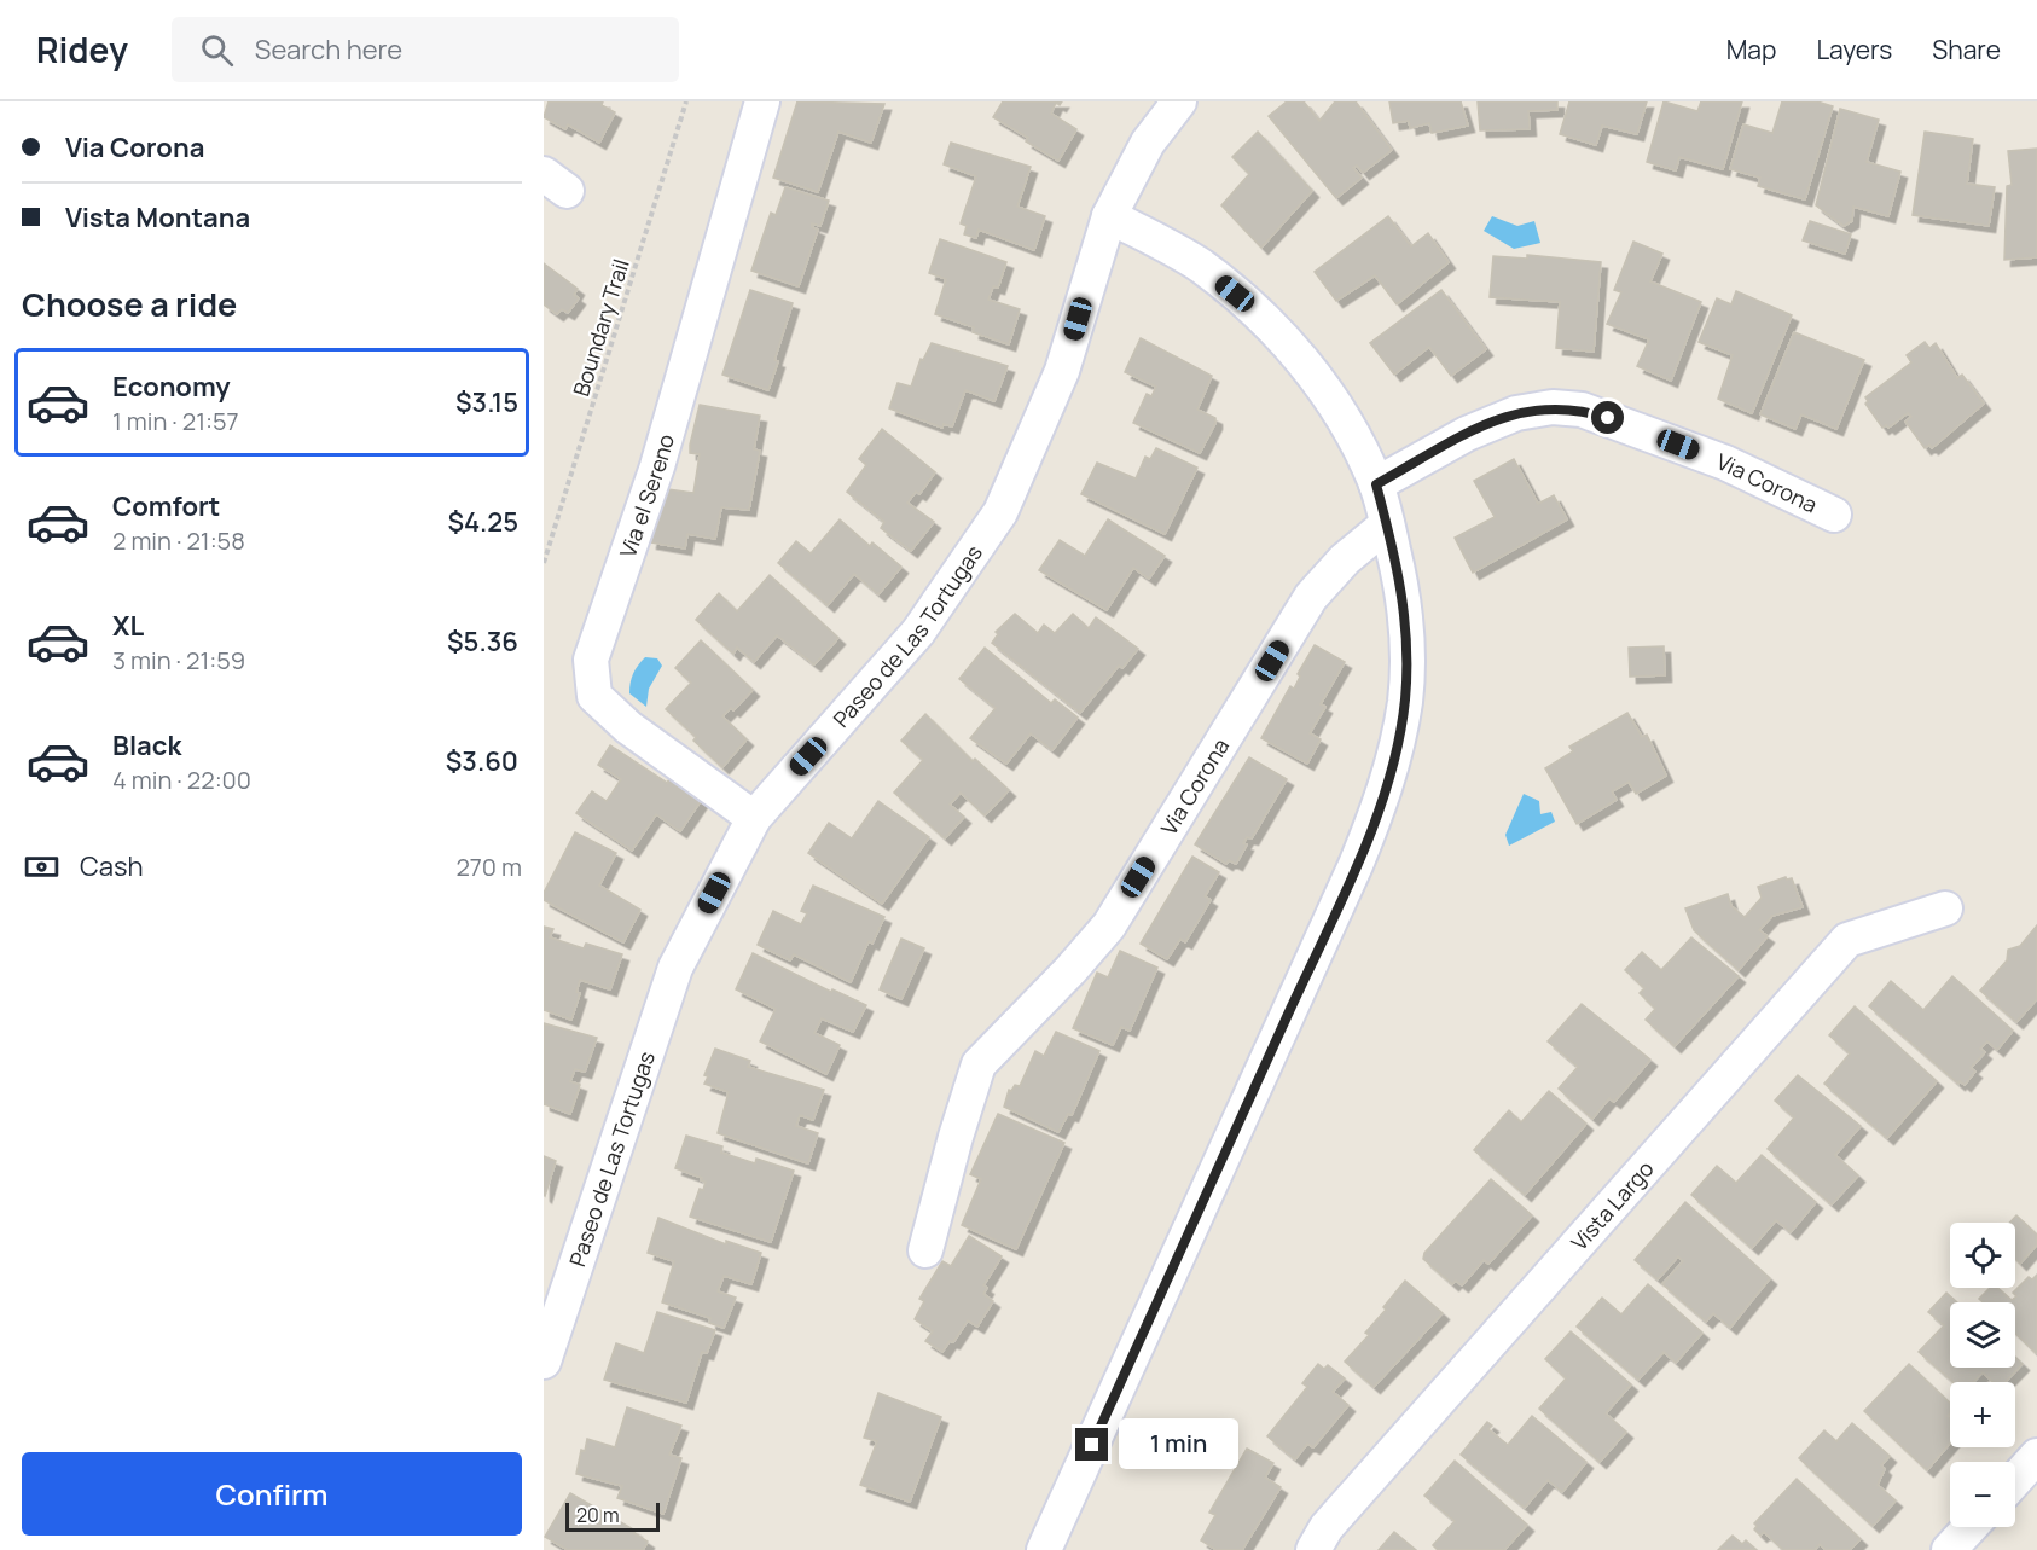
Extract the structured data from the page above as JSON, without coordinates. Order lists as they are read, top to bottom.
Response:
{
  "streets": {
    "street": [
      "Via Corona",
      "Via el Sereno",
      "Paseo de Las Tortugas",
      "Vista Largo"
    ],
    "path": ["Boundary Trail"]
  },
  "crossings": [
    ["Via el Sereno", "Paseo de Las Tortugas"]
  ],
  "scale_bar": "20 m",
  "page": {
    "header": "Ridey",
    "search": "Search here",
    "nav": ["Map", "Layers", "Share"],
    "banner": ["Via Corona", "Vista Montana"],
    "heading": "Choose a ride",
    "list": [
      {
        "name": "Economy",
        "note": "1 min · 21:57",
        "value": "$3.15"
      },
      {
        "name": "Comfort",
        "note": "2 min · 21:58",
        "value": "$4.25"
      },
      {
        "name": "XL",
        "note": "3 min · 21:59",
        "value": "$5.36"
      },
      {
        "name": "Black",
        "note": "4 min · 22:00",
        "value": "$3.60"
      }
    ],
    "pay": ["Cash", "270 m"],
    "map_buttons": ["+", "−"],
    "bubble": "1 min",
    "buttons": "Confirm",
    "scale": "20 m"
  }
}
